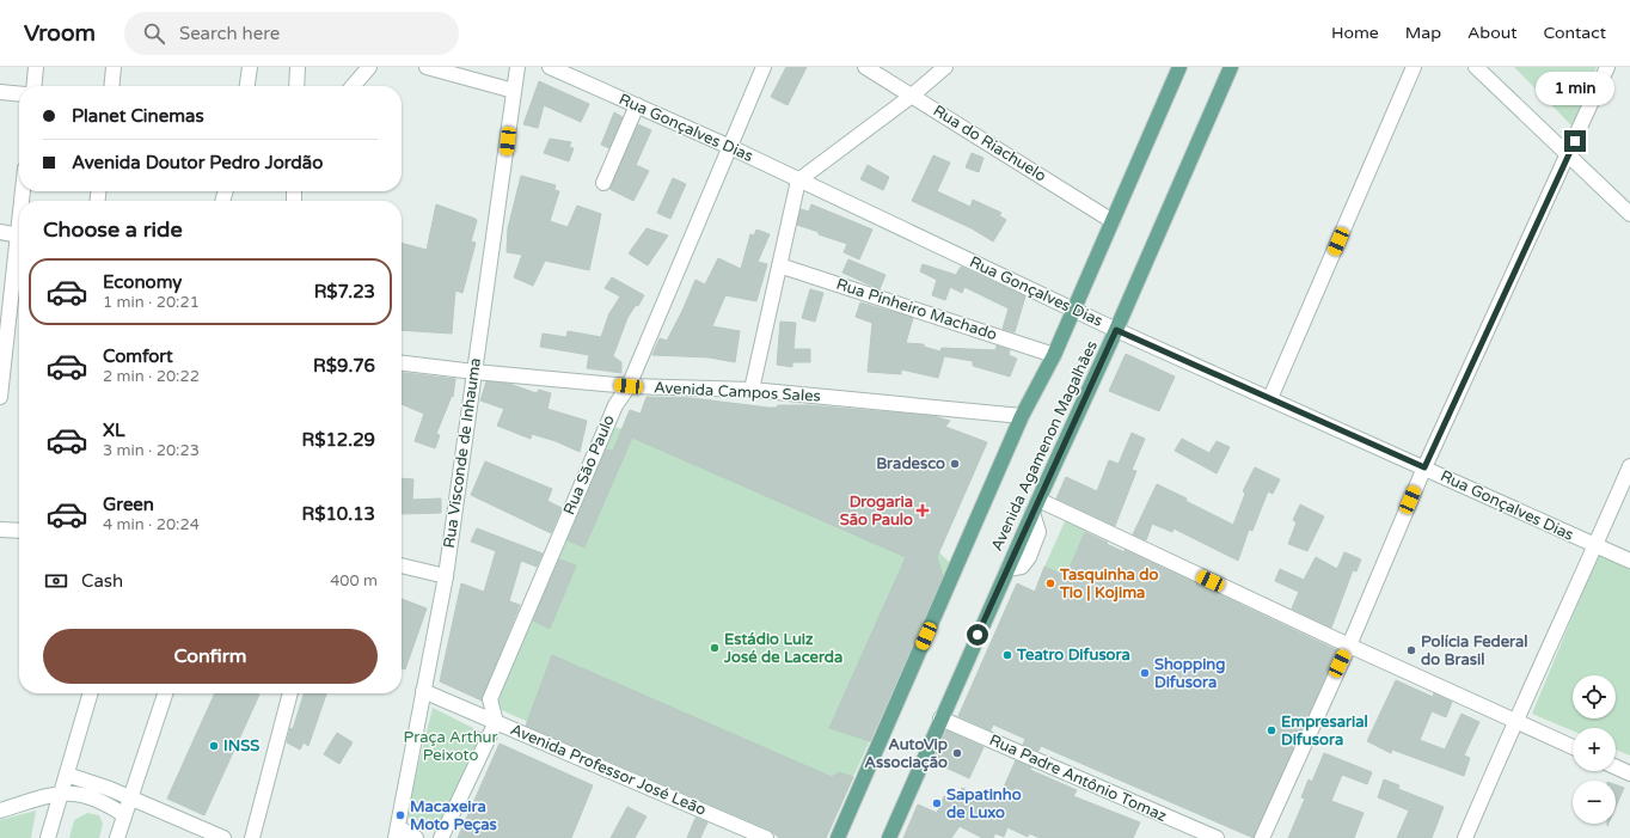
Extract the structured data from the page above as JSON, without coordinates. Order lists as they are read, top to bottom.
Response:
{
  "streets": {
    "main road": ["Avenida Agamenon Magalhães"],
    "street": [
      "Rua Gonçalves Dias",
      "Rua do Riachuelo",
      "Rua Pinheiro Machado",
      "Avenida Campos Sales",
      "Rua Visconde de Inhauma",
      "Rua São Paulo",
      "Avenida Professor José Leão",
      "Rua Padre Antônio Tomaz"
    ]
  },
  "crossings": [
    ["Rua Gonçalves Dias", "Avenida Agamenon Magalhães"],
    ["Rua Gonçalves Dias", "Rua São Paulo"],
    ["Rua do Riachuelo", "Avenida Agamenon Magalhães"],
    ["Rua Pinheiro Machado", "Avenida Agamenon Magalhães"],
    ["Avenida Campos Sales", "Avenida Agamenon Magalhães"],
    ["Avenida Campos Sales", "Rua Visconde de Inhauma"],
    ["Avenida Campos Sales", "Rua São Paulo"],
    ["Avenida Agamenon Magalhães", "Rua Padre Antônio Tomaz"],
    ["Rua Visconde de Inhauma", "Avenida Professor José Leão"],
    ["Rua São Paulo", "Avenida Professor José Leão"]
  ],
  "parks": ["Praça Arthur Peixoto"],
  "places": {
    "other": [
      "Bradesco",
      "Tasquinha do Tio | Kojima",
      "Estádio Luiz José de Lacerda",
      "Polícia Federal do Brasil",
      "Teatro Difusora",
      "Shopping Difusora",
      "Empresarial Difusora",
      "INSS",
      "AutoVip Associação",
      "Sapatinho de Luxo",
      "Macaxeira Moto Peças"
    ],
    "health": ["Drogaria São Paulo"]
  },
  "page": {
    "header": "Vroom",
    "search": "Search here",
    "nav": [
      "Home",
      "Map",
      "About",
      "Contact"
    ],
    "bubble": "1 min",
    "banner": ["Planet Cinemas", "Avenida Doutor Pedro Jordão"],
    "heading": "Choose a ride",
    "list": [
      {
        "name": "Economy",
        "note": "1 min · 20:21",
        "value": "R$7.23"
      },
      {
        "name": "Comfort",
        "note": "2 min · 20:22",
        "value": "R$9.76"
      },
      {
        "name": "XL",
        "note": "3 min · 20:23",
        "value": "R$12.29"
      },
      {
        "name": "Green",
        "note": "4 min · 20:24",
        "value": "R$10.13"
      }
    ],
    "pay": ["Cash", "400 m"],
    "buttons": "Confirm",
    "map_buttons": ["+", "−"]
  }
}
